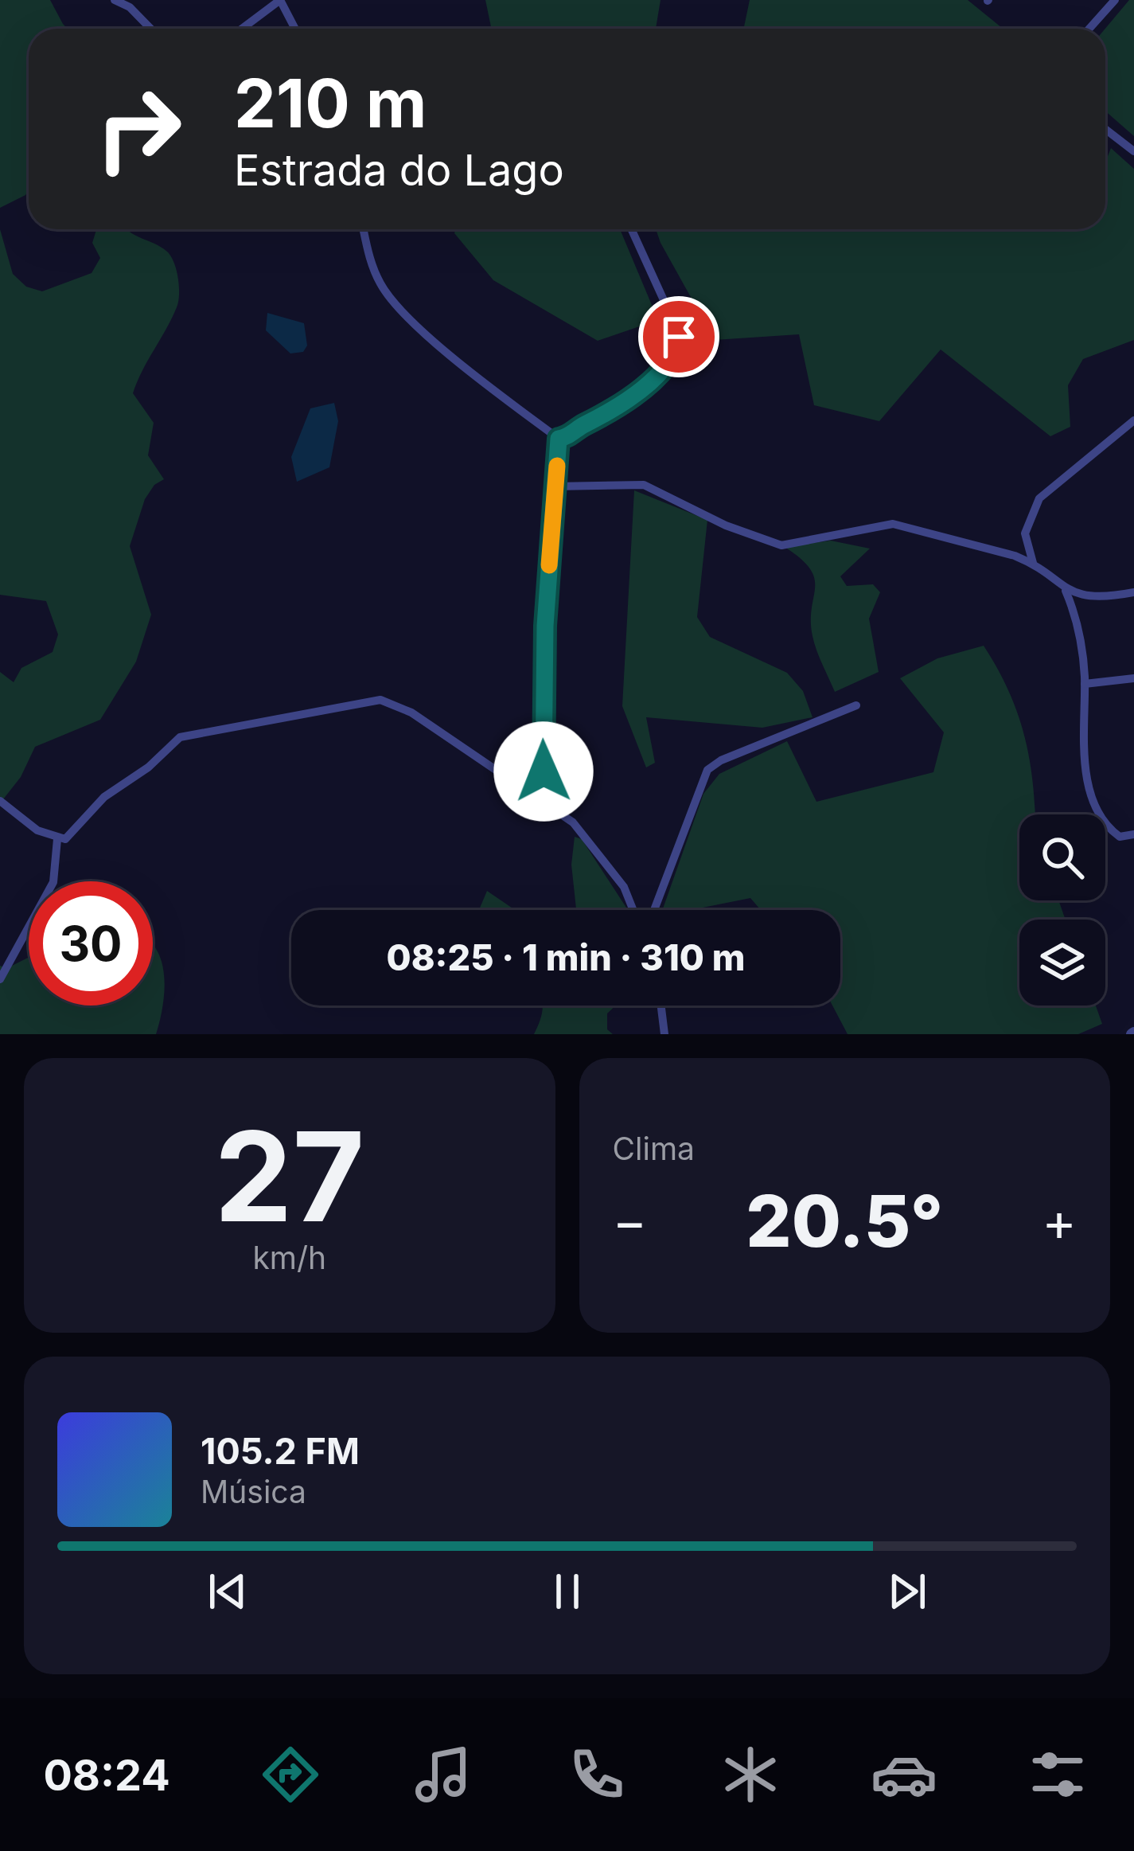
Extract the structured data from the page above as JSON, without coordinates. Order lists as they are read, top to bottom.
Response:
{
  "page": {
    "turn": ["210 m", "Estrada do Lago"],
    "limit": "30",
    "trip": "08:25 · 1 min · 310 m",
    "tile": [
      ["27", "km/h"],
      "Clima"
    ],
    "heat": ["−", "20.5°", "+"],
    "song": ["105.2 FM", "Música"],
    "tabs": "08:24"
  }
}
